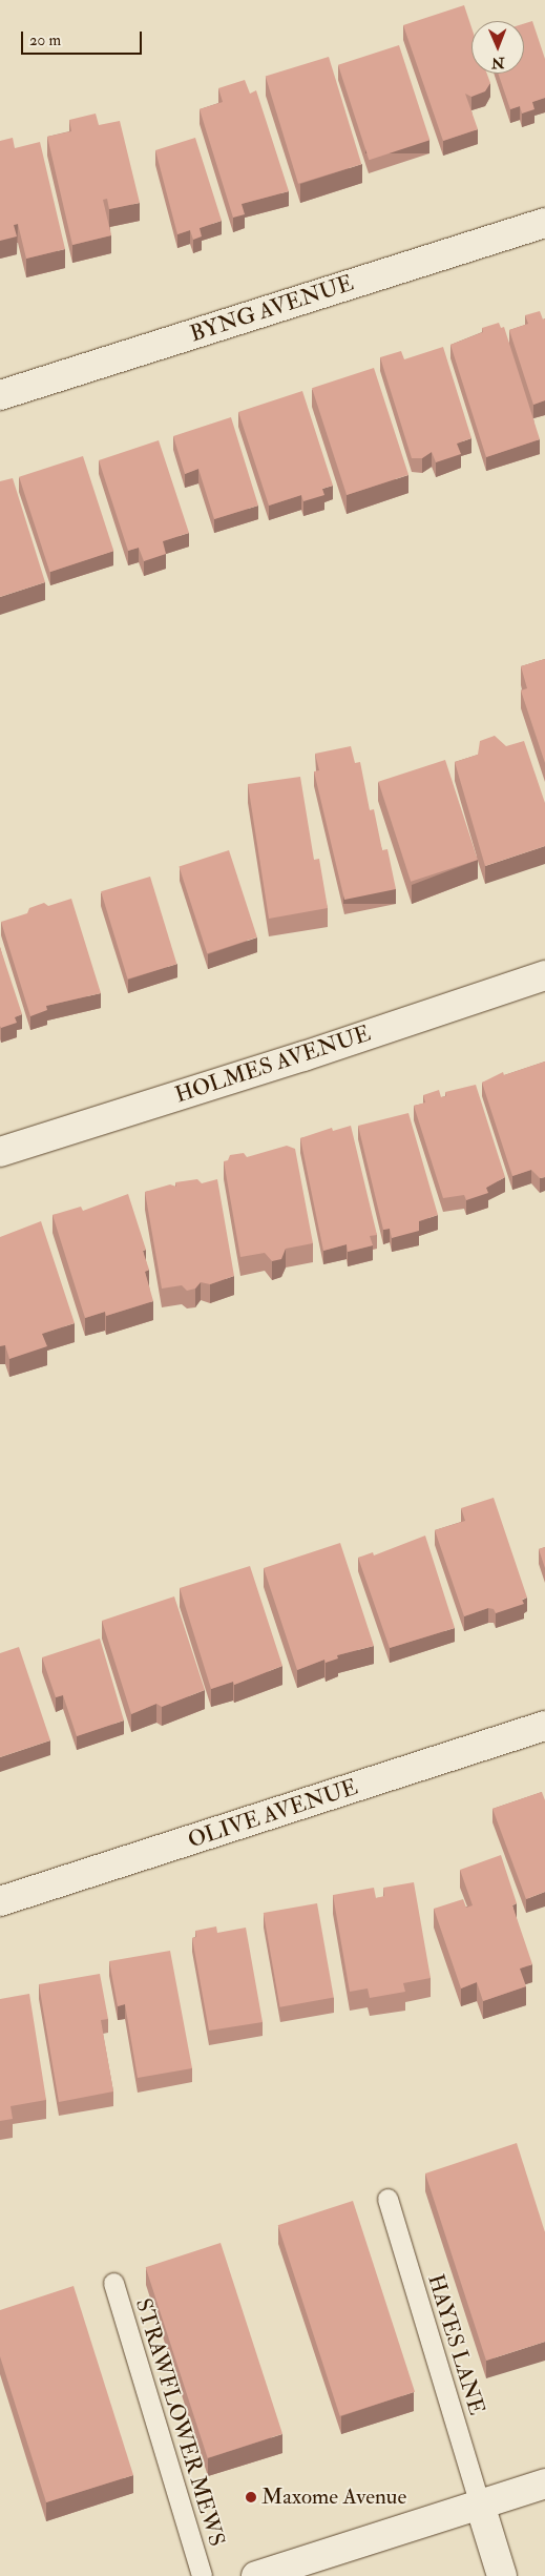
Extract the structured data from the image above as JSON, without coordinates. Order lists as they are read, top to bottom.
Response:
{
  "streets": {
    "street": ["BYNG AVENUE", "HOLMES AVENUE", "OLIVE AVENUE"],
    "lane": ["HAYES LANE", "STRAWFLOWER MEWS"]
  },
  "places": ["Maxome Avenue"],
  "scale_bar": "20 m",
  "north": "bottom"
}
